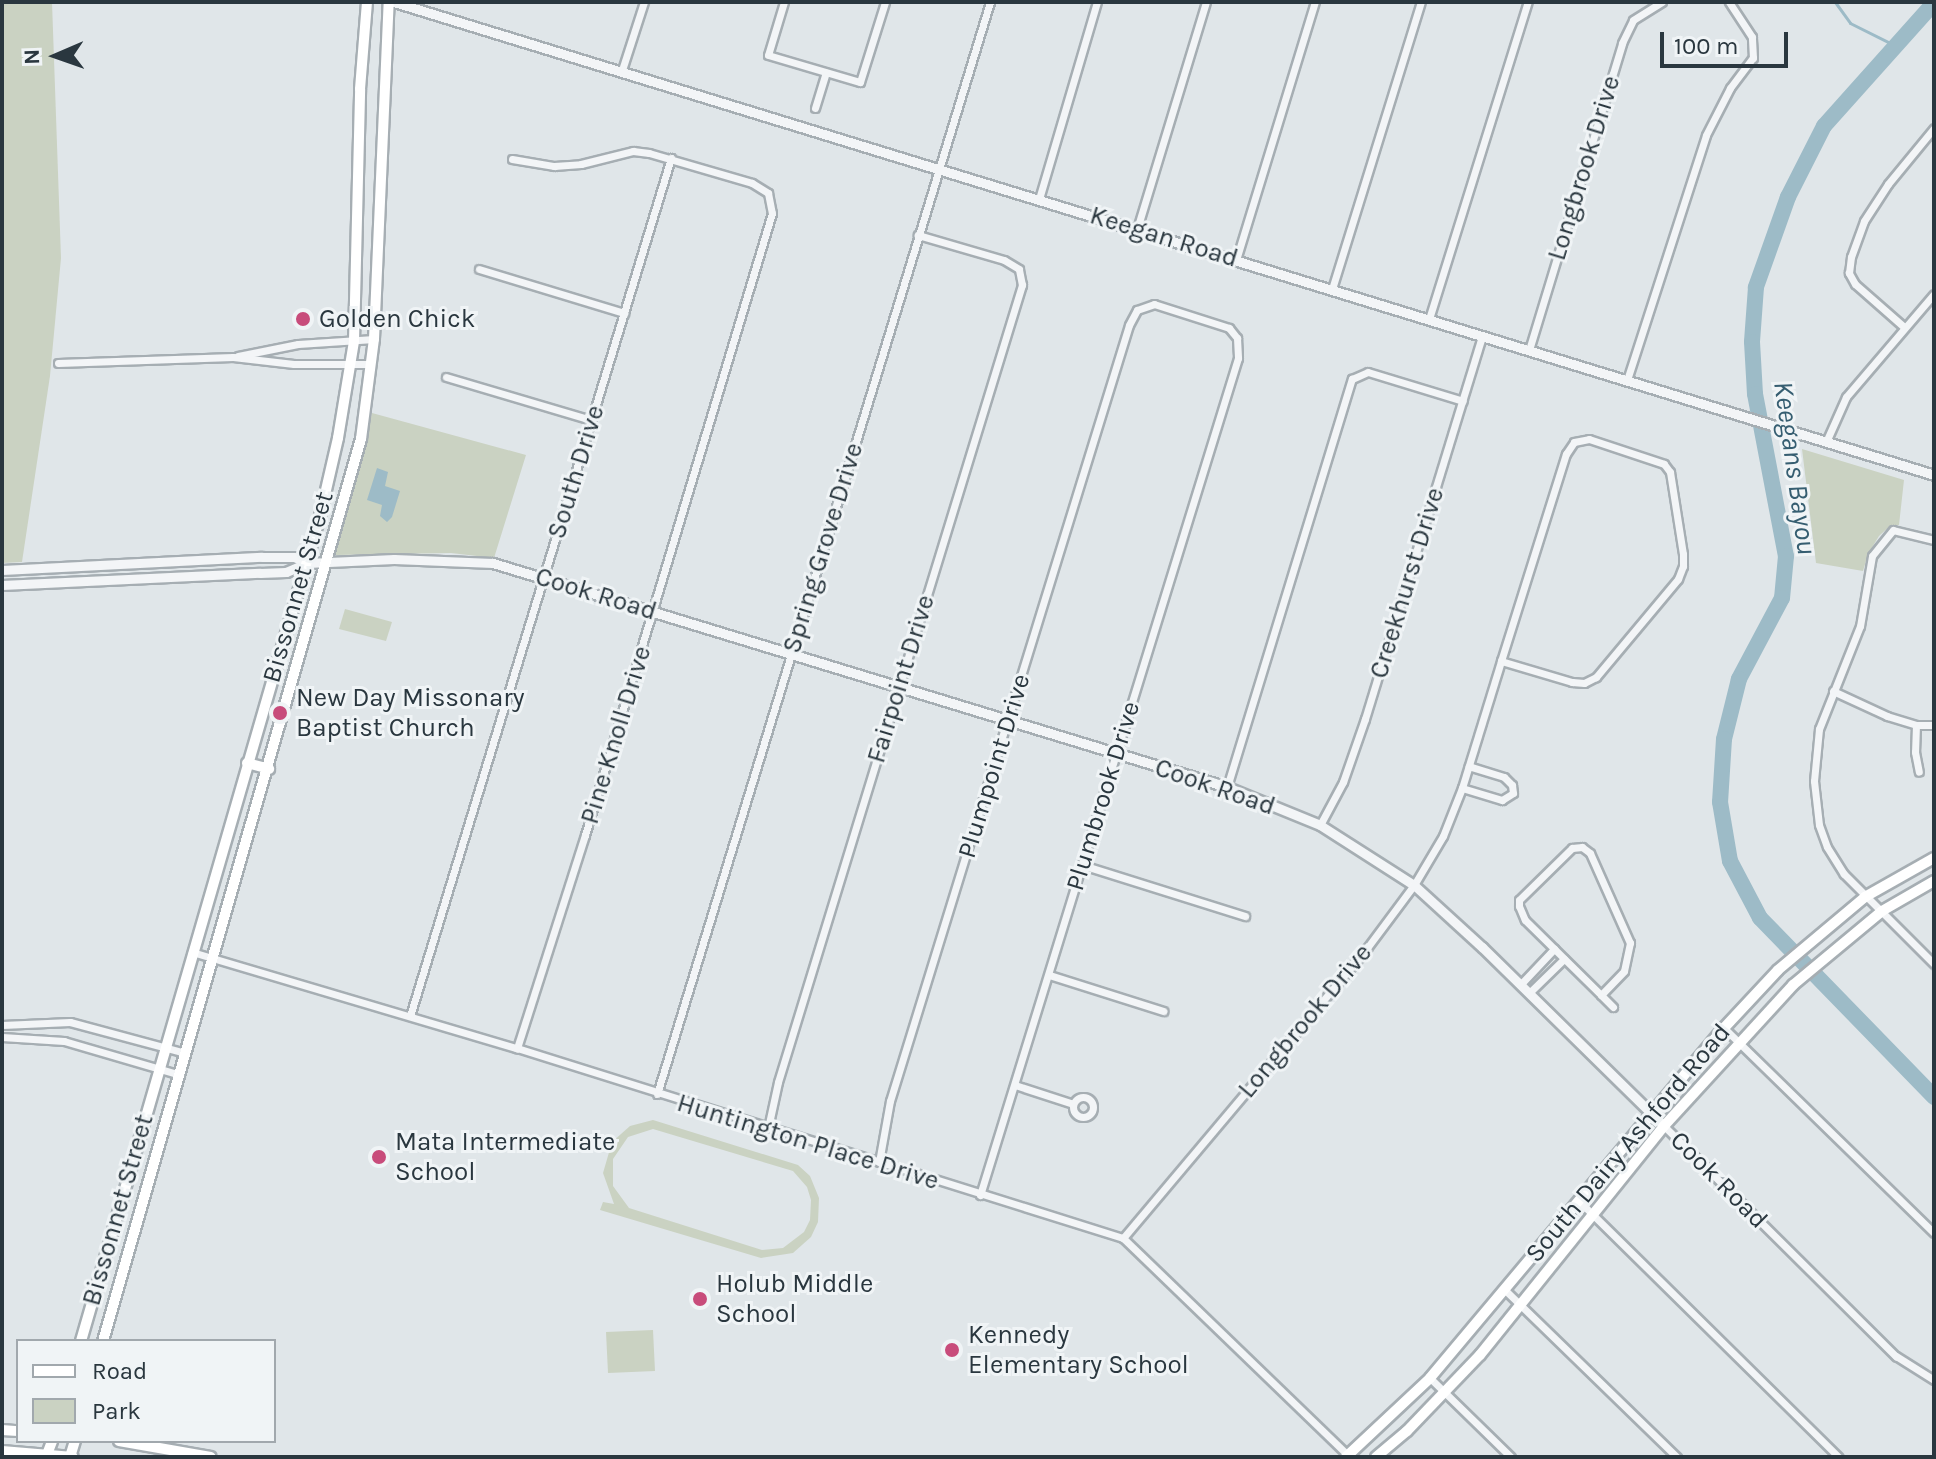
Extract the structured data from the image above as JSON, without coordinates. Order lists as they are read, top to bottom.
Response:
{
  "streets": {
    "main road": ["Bissonnet Street", "South Dairy Ashford Road"],
    "street": [
      "Longbrook Drive",
      "Keegan Road",
      "South Drive",
      "Spring Grove Drive",
      "Creekhurst Drive",
      "Cook Road",
      "Fairpoint Drive",
      "Pine Knoll Drive",
      "Plumpoint Drive",
      "Plumbrook Drive",
      "Huntington Place Drive"
    ]
  },
  "crossings": [
    ["Longbrook Drive", "Keegan Road"],
    ["Longbrook Drive", "Cook Road"],
    ["Longbrook Drive", "Huntington Place Drive"],
    ["Keegan Road", "Spring Grove Drive"],
    ["Keegan Road", "Creekhurst Drive"],
    ["Keegan Road", "Bissonnet Street"],
    ["South Drive", "Cook Road"],
    ["South Drive", "Pine Knoll Drive"],
    ["South Drive", "Huntington Place Drive"],
    ["Spring Grove Drive", "Cook Road"],
    ["Spring Grove Drive", "Fairpoint Drive"],
    ["Spring Grove Drive", "Huntington Place Drive"],
    ["Creekhurst Drive", "Cook Road"],
    ["Bissonnet Street", "Cook Road"],
    ["Bissonnet Street", "Huntington Place Drive"],
    ["Cook Road", "Fairpoint Drive"],
    ["Cook Road", "Pine Knoll Drive"],
    ["Cook Road", "Plumpoint Drive"],
    ["Cook Road", "Plumbrook Drive"],
    ["Cook Road", "South Dairy Ashford Road"],
    ["Fairpoint Drive", "Huntington Place Drive"],
    ["Pine Knoll Drive", "Huntington Place Drive"],
    ["Plumpoint Drive", "Plumbrook Drive"],
    ["Plumpoint Drive", "Huntington Place Drive"],
    ["Plumbrook Drive", "Huntington Place Drive"],
    ["Huntington Place Drive", "South Dairy Ashford Road"]
  ],
  "water": ["Keegans Bayou"],
  "places": [
    "Golden Chick",
    "New Day Missonary Baptist Church",
    "Mata Intermediate School",
    "Holub Middle School",
    "Kennedy Elementary School"
  ],
  "legend": ["Road", "Park"],
  "scale_bar": "100 m",
  "north": "left"
}
